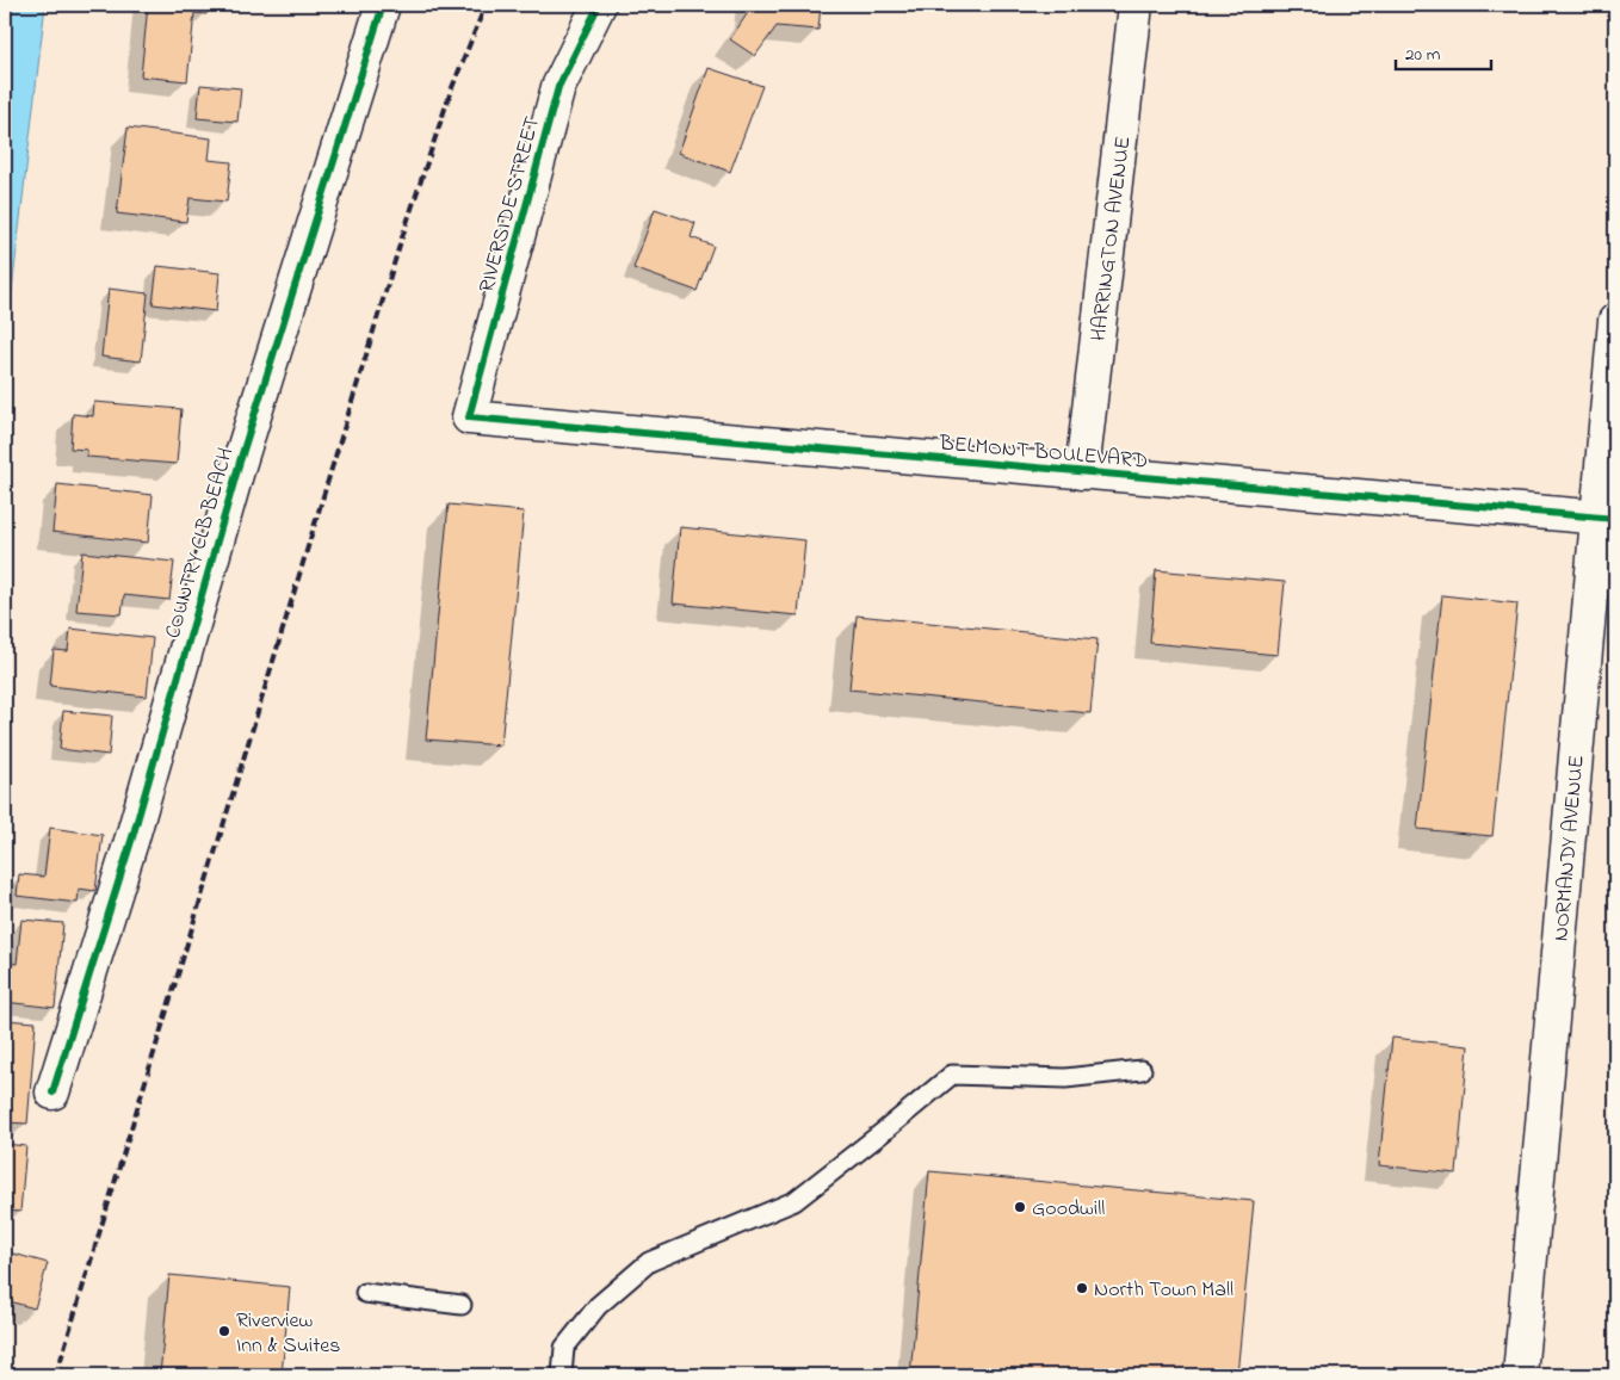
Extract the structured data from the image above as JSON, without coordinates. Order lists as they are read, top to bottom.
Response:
{
  "streets": {
    "street": [
      "RIVERSIDE STREET",
      "HARRINGTON AVENUE",
      "BELMONT BOULEVARD",
      "COUNTRY CLB BEACH",
      "NORMANDY AVENUE"
    ]
  },
  "crossings": [
    ["RIVERSIDE STREET", "BELMONT BOULEVARD"],
    ["HARRINGTON AVENUE", "BELMONT BOULEVARD"],
    ["BELMONT BOULEVARD", "NORMANDY AVENUE"]
  ],
  "places": ["Goodwill", "North Town Mall", "Riverview Inn & Suites"],
  "scale_bar": "20 m"
}
